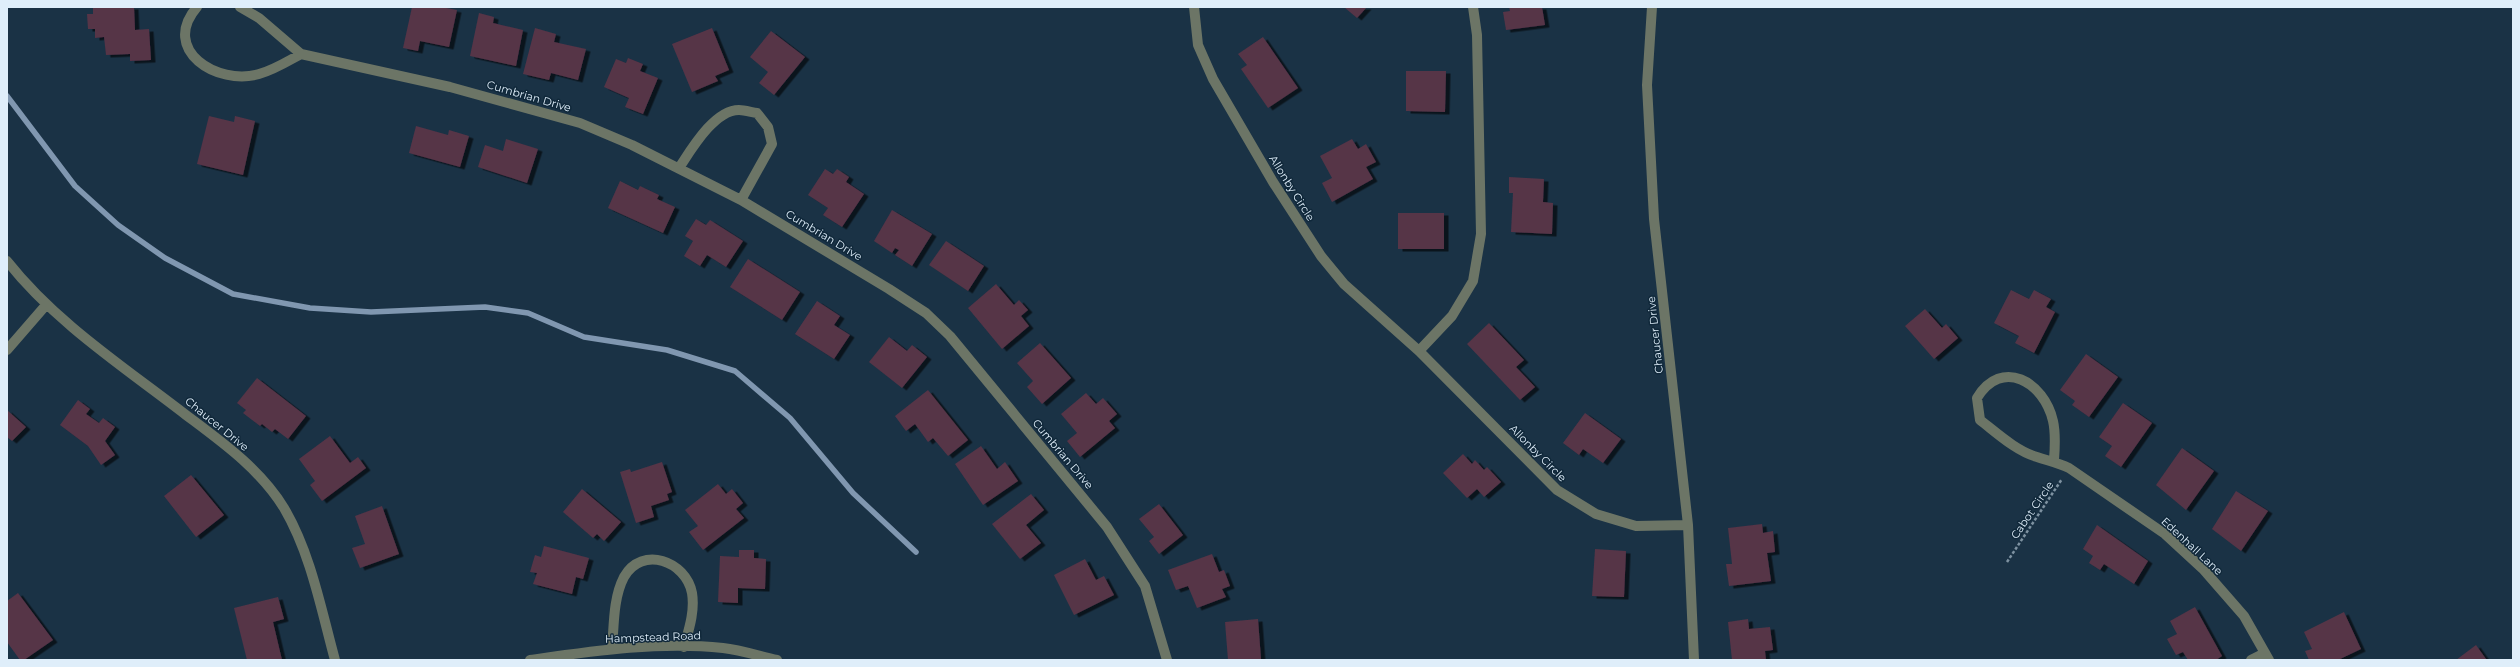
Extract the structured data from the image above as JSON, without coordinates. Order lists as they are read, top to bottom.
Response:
{
  "streets": {
    "street": [
      "Cumbrian Drive",
      "Allonby Circle",
      "Chaucer Drive",
      "Edenhall Lane",
      "Hampstead Road"
    ],
    "path": ["Cabot Circle"]
  },
  "crossings": [
    ["Allonby Circle", "Chaucer Drive"],
    ["Cabot Circle", "Edenhall Lane"]
  ]
}
